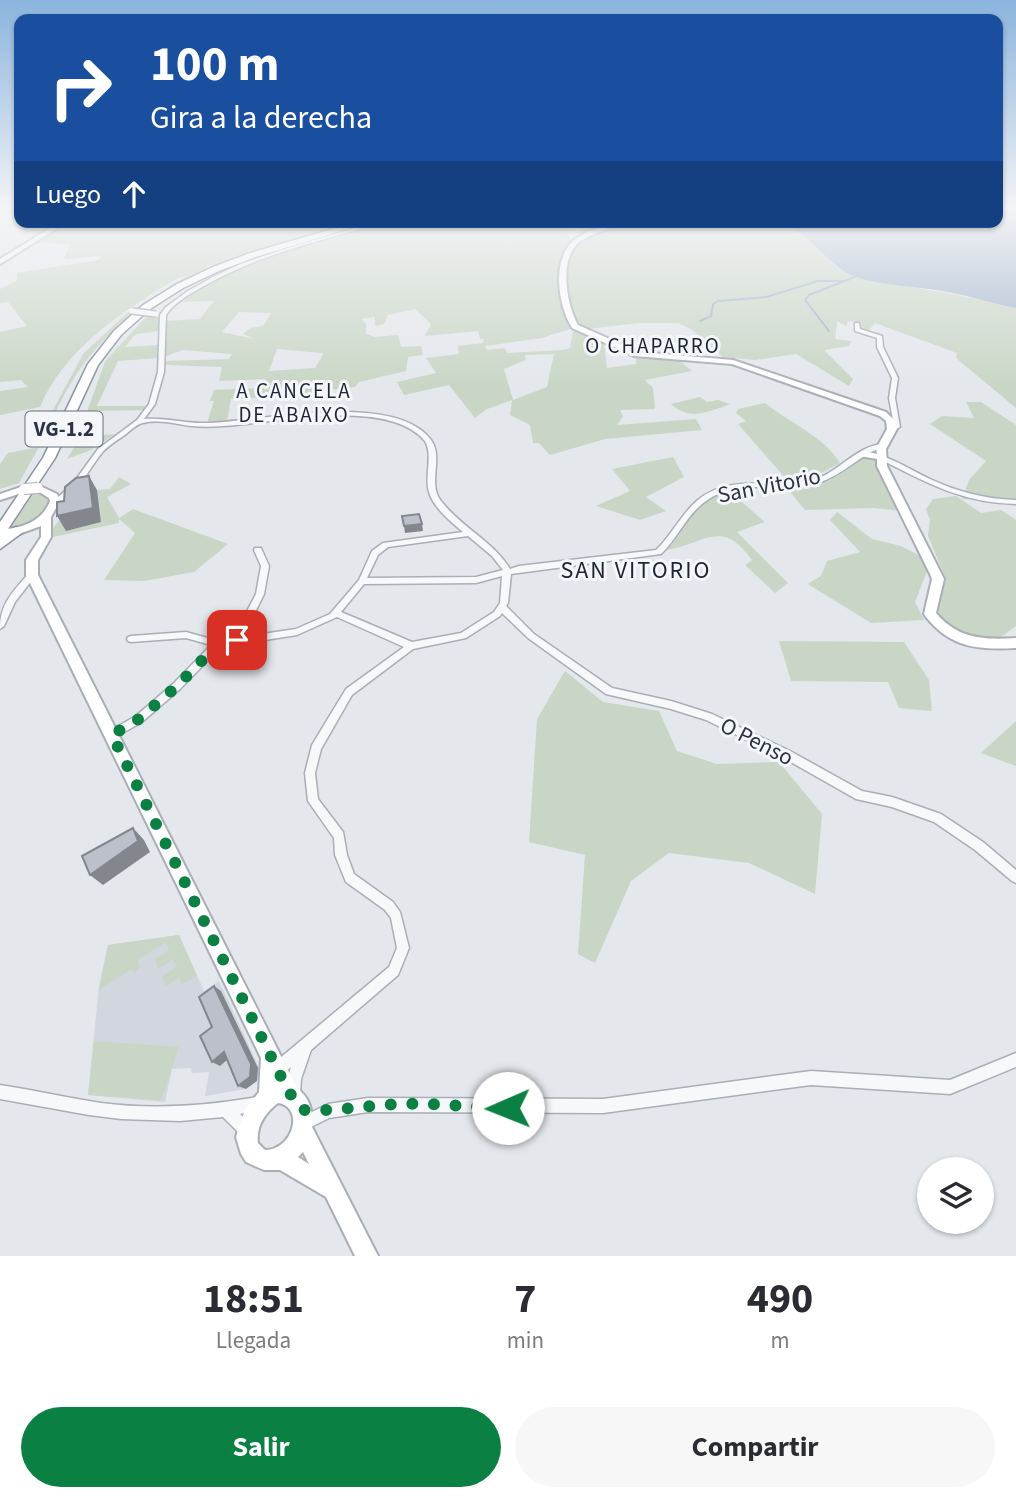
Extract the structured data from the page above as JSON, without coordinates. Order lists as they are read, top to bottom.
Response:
{
  "streets": {
    "highway": ["VG-1.2"],
    "street": ["San Vitorio", "O Penso"]
  },
  "districts": ["O CHAPARRO", "A CANCELA DE ABAIXO", "SAN VITORIO"],
  "page": {
    "turn": ["100 m", "Gira a la derecha"],
    "then": "Luego",
    "eta": [
      "18:51",
      "Llegada",
      "7",
      "min",
      "490",
      "m"
    ],
    "buttons": ["Salir", "Compartir"]
  }
}
